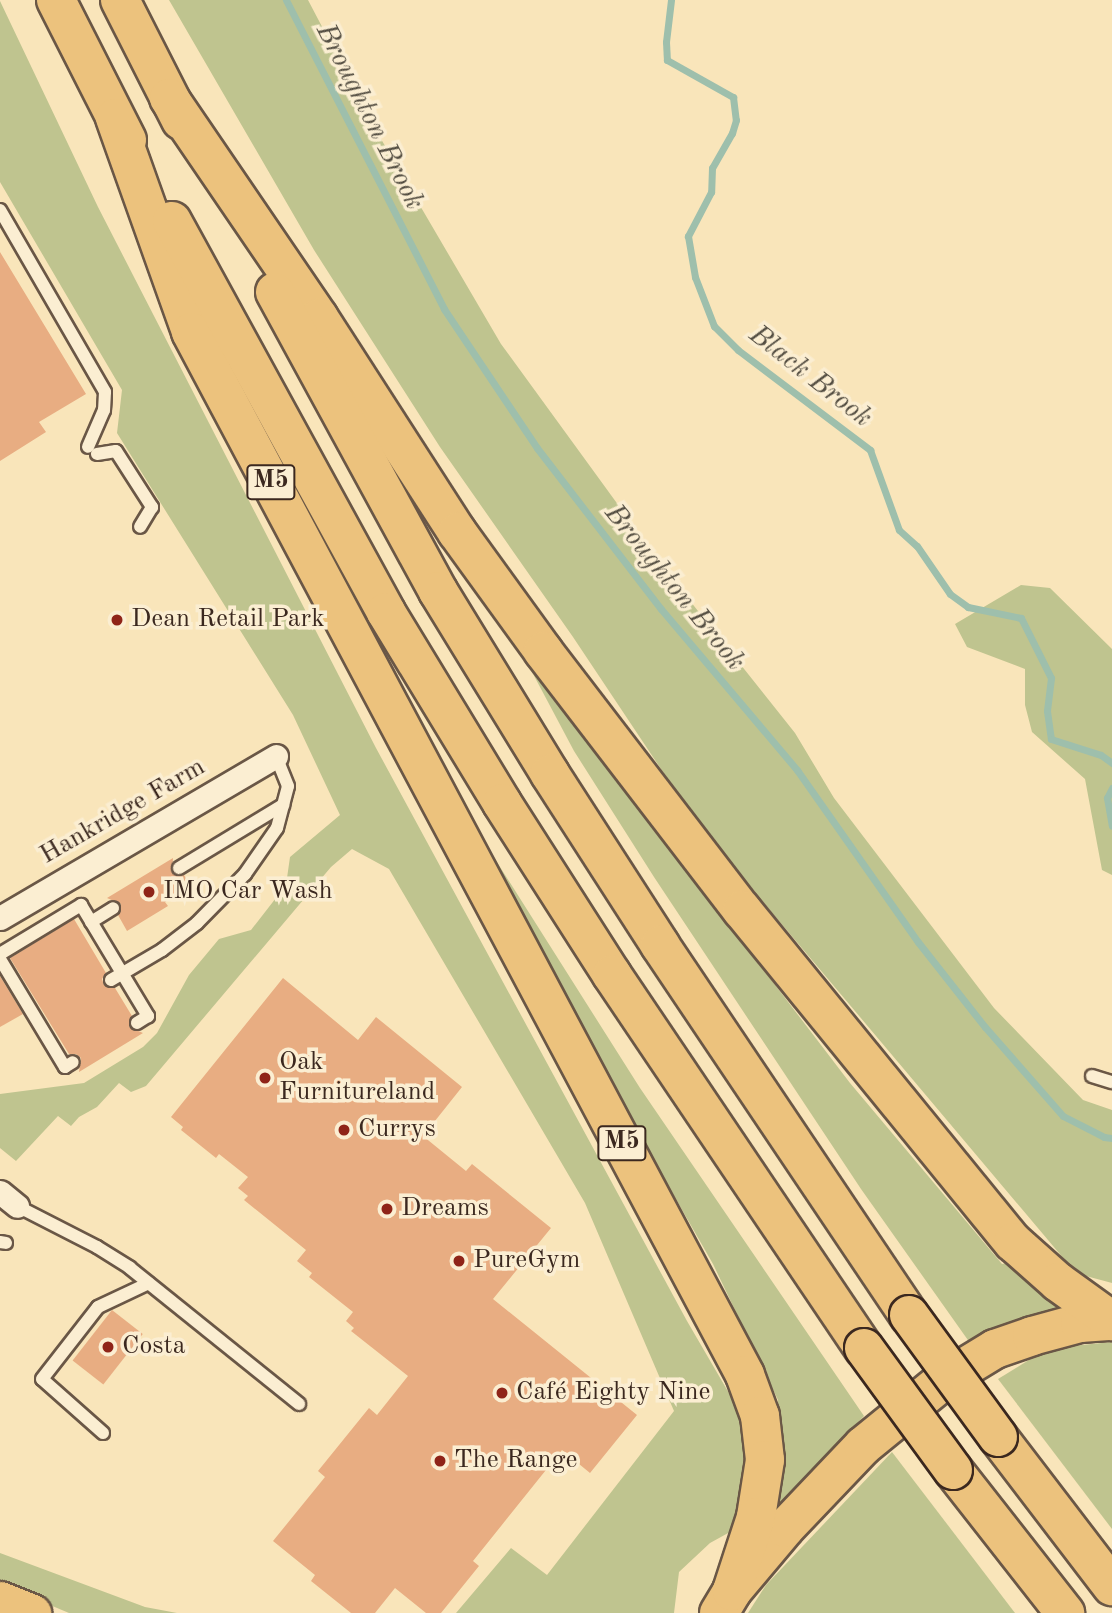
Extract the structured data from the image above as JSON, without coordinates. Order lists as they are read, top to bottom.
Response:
{
  "streets": {
    "highway": ["M5"],
    "street": ["Hankridge Farm"]
  },
  "water": ["Broughton Brook", "Black Brook"],
  "places": [
    "Dean Retail Park",
    "IMO Car Wash",
    "Oak Furnitureland",
    "Currys",
    "Dreams",
    "PureGym",
    "Costa",
    "Café Eighty Nine",
    "The Range"
  ]
}
